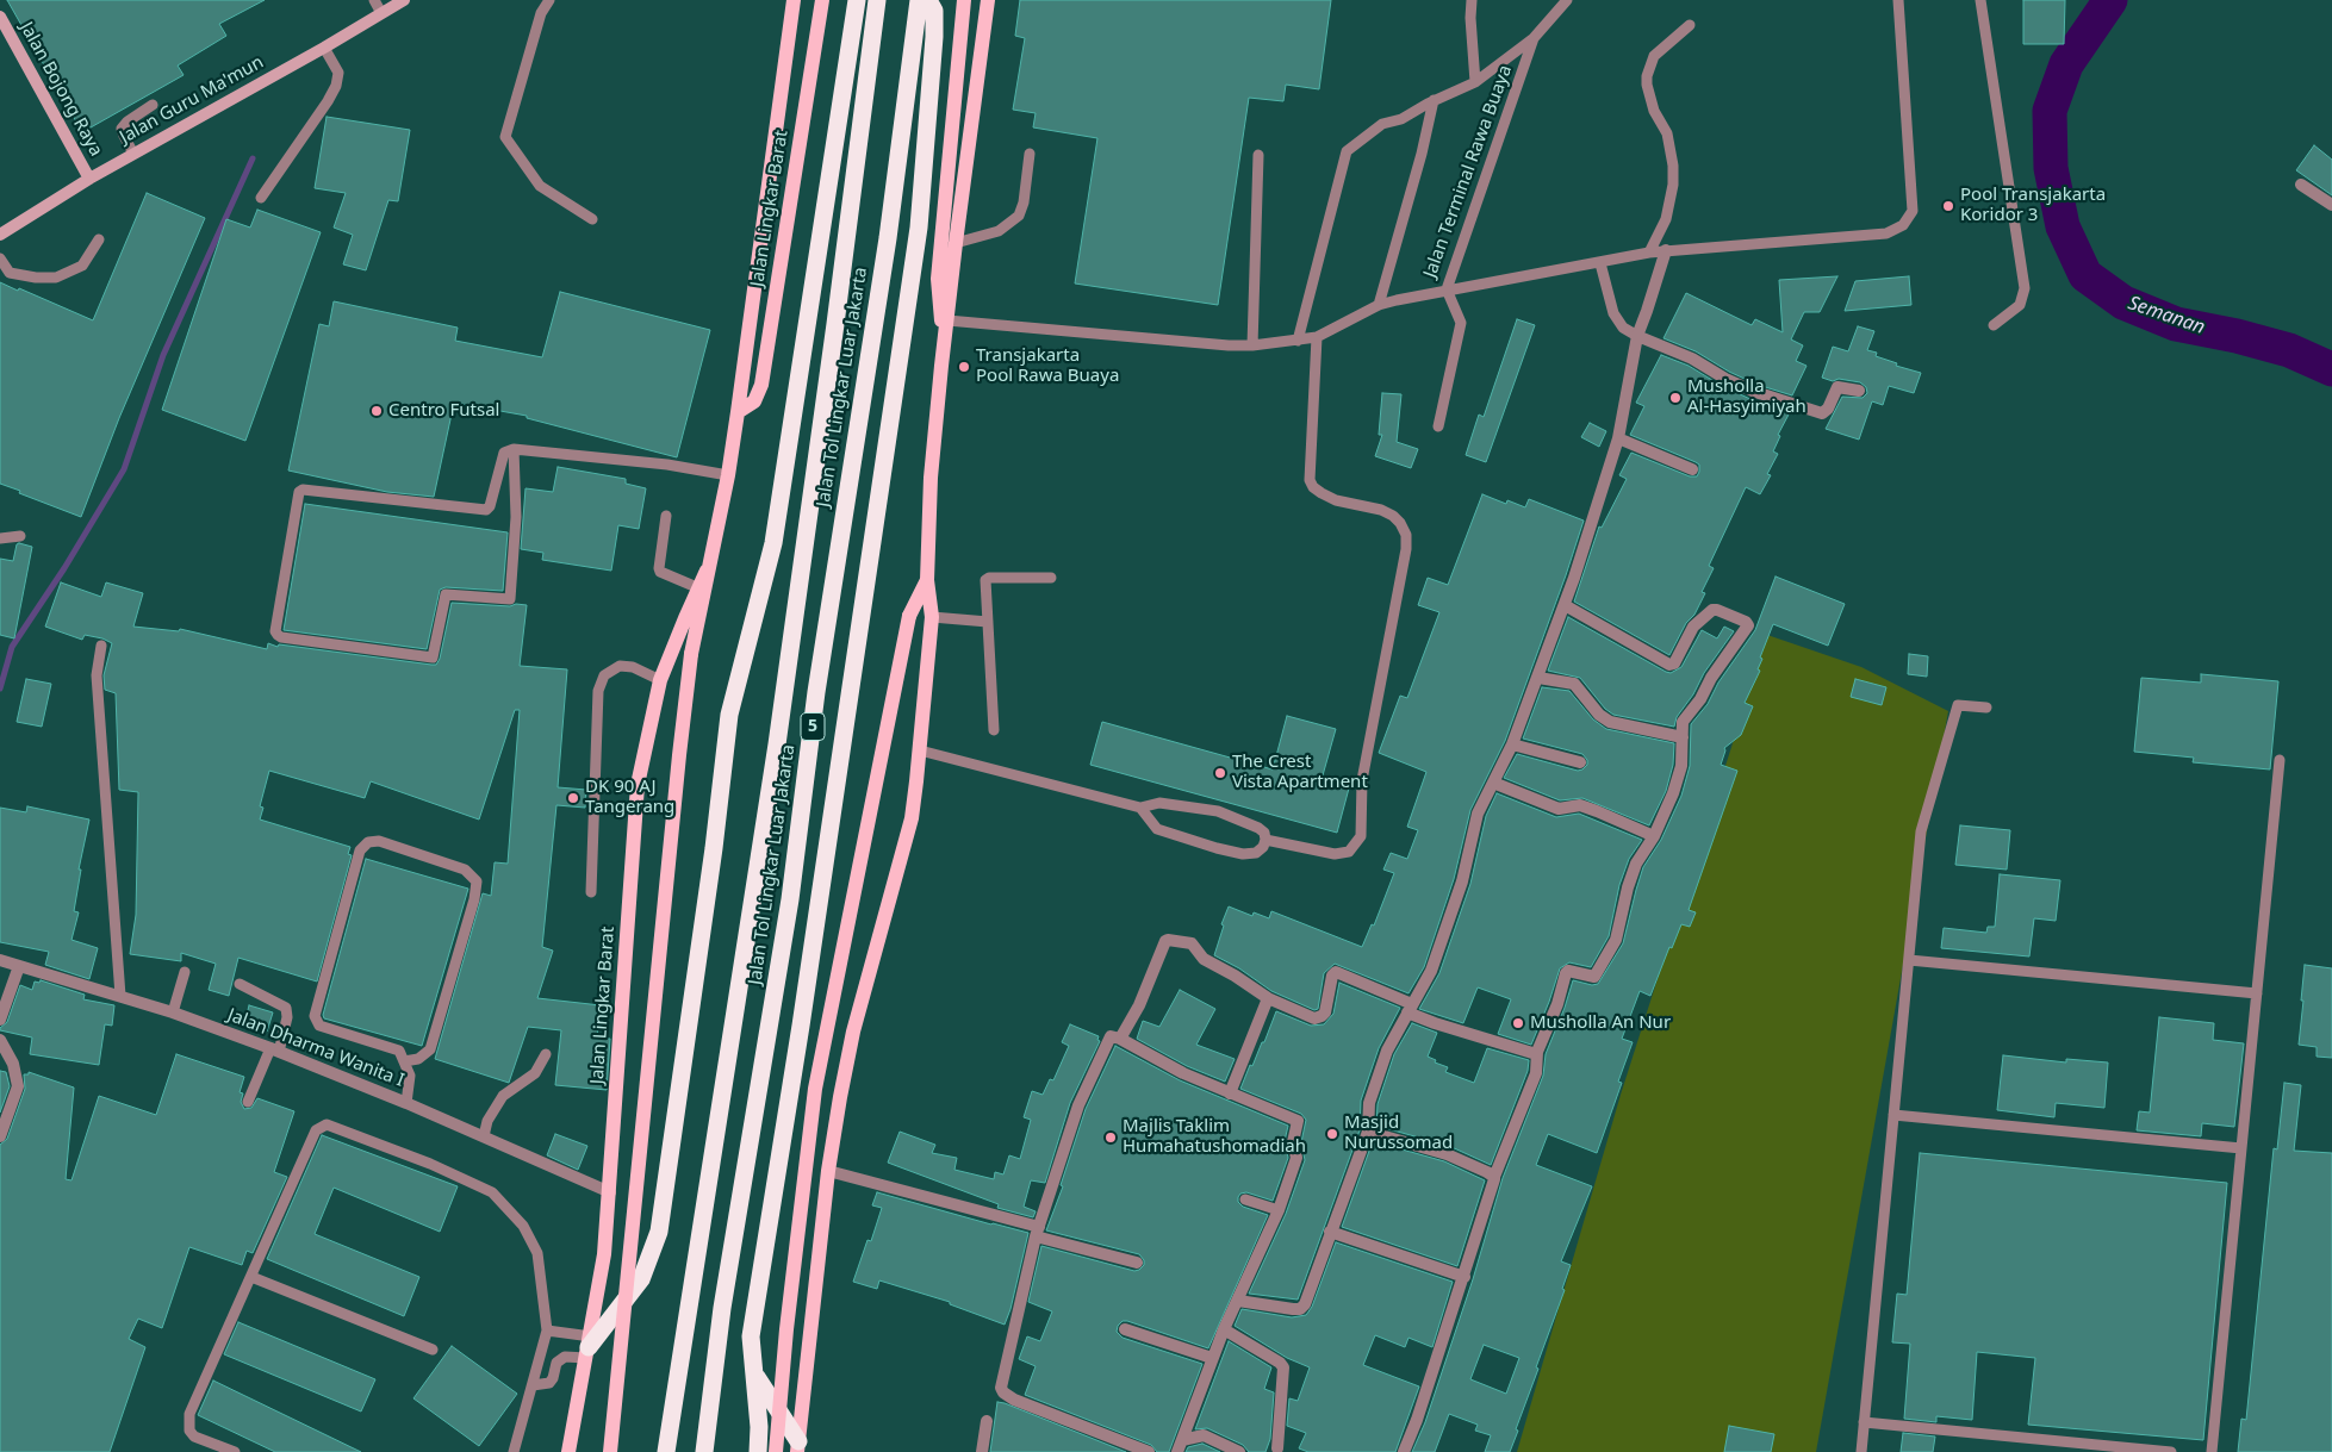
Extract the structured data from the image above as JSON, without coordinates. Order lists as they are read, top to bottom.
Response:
{
  "streets": {
    "highway": ["Jalan Tol Lingkar Luar Jakarta", "5"],
    "main road": ["Jalan Lingkar Barat"],
    "street": ["Jalan Bojong Raya", "Jalan Guru Ma'mun", "Jalan Dharma Wanita I"],
    "lane": ["Jalan Terminal Rawa Buaya"]
  },
  "crossings": [
    ["Jalan Bojong Raya", "Jalan Guru Ma'mun"],
    ["Jalan Lingkar Barat", "Jalan Dharma Wanita I"]
  ],
  "water": ["Semanan"],
  "places": [
    "Pool Transjakarta Koridor 3",
    "Transjakarta Pool Rawa Buaya",
    "Musholla Al-Hasyimiyah",
    "Centro Futsal",
    "The Crest Vista Apartment",
    "DK 90 AJ Tangerang",
    "Musholla An Nur",
    "Masjid Nurussomad",
    "Majlis Taklim Humahatushomadiah"
  ]
}
